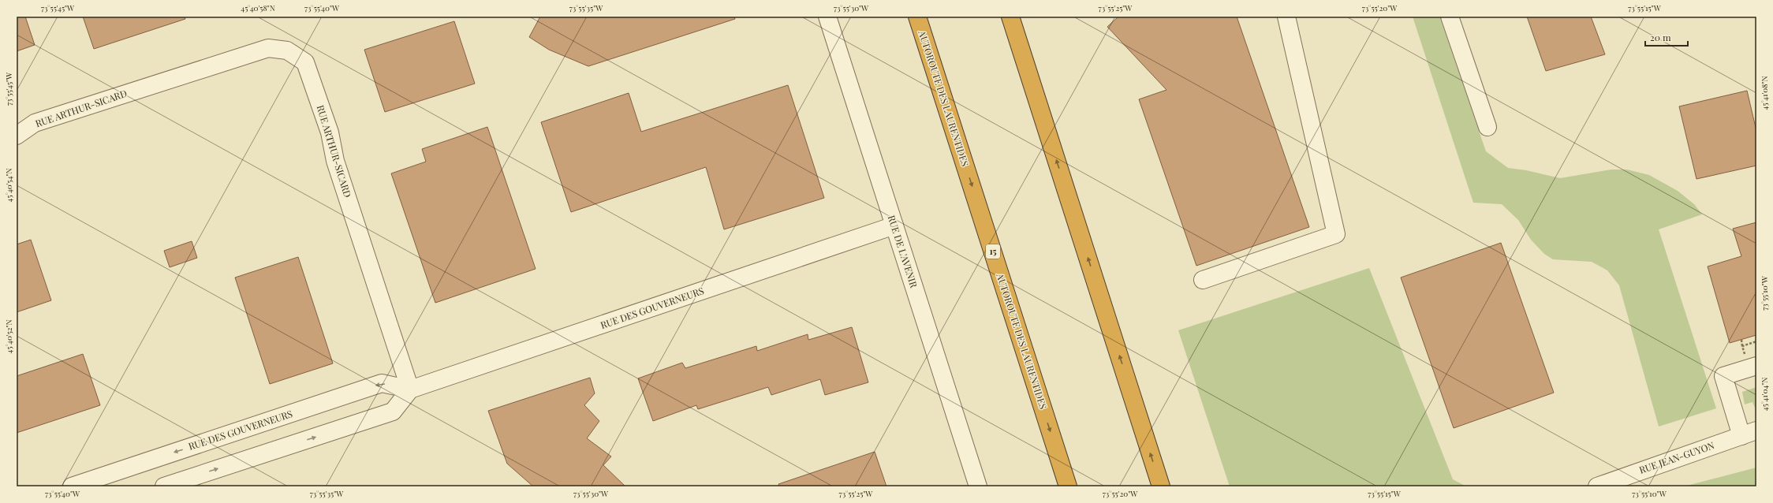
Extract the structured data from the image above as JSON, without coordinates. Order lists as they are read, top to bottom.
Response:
{
  "streets": {
    "highway": ["AUTOROUTE DES LAURENTIDES", "15"],
    "street": [
      "RUE ARTHUR-SICARD",
      "RUE DE L'AVENIR",
      "RUE DES GOUVERNEURS",
      "RUE JEAN-GUYON"
    ]
  },
  "crossings": [
    ["RUE ARTHUR-SICARD", "RUE DES GOUVERNEURS"],
    ["RUE DE L'AVENIR", "RUE DES GOUVERNEURS"]
  ],
  "scale_bar": "20 m",
  "coordinates": [
    "73°55'45\"W",
    "45°40'58\"N",
    "73°55'40\"W",
    "73°55'35\"W",
    "73°55'30\"W",
    "73°55'25\"W",
    "73°55'20\"W",
    "73°55'15\"W",
    "45°41'08\"N",
    "45°40'54\"N",
    "73°55'10\"W",
    "45°40'52\"N",
    "45°41'04\"N"
  ]
}
